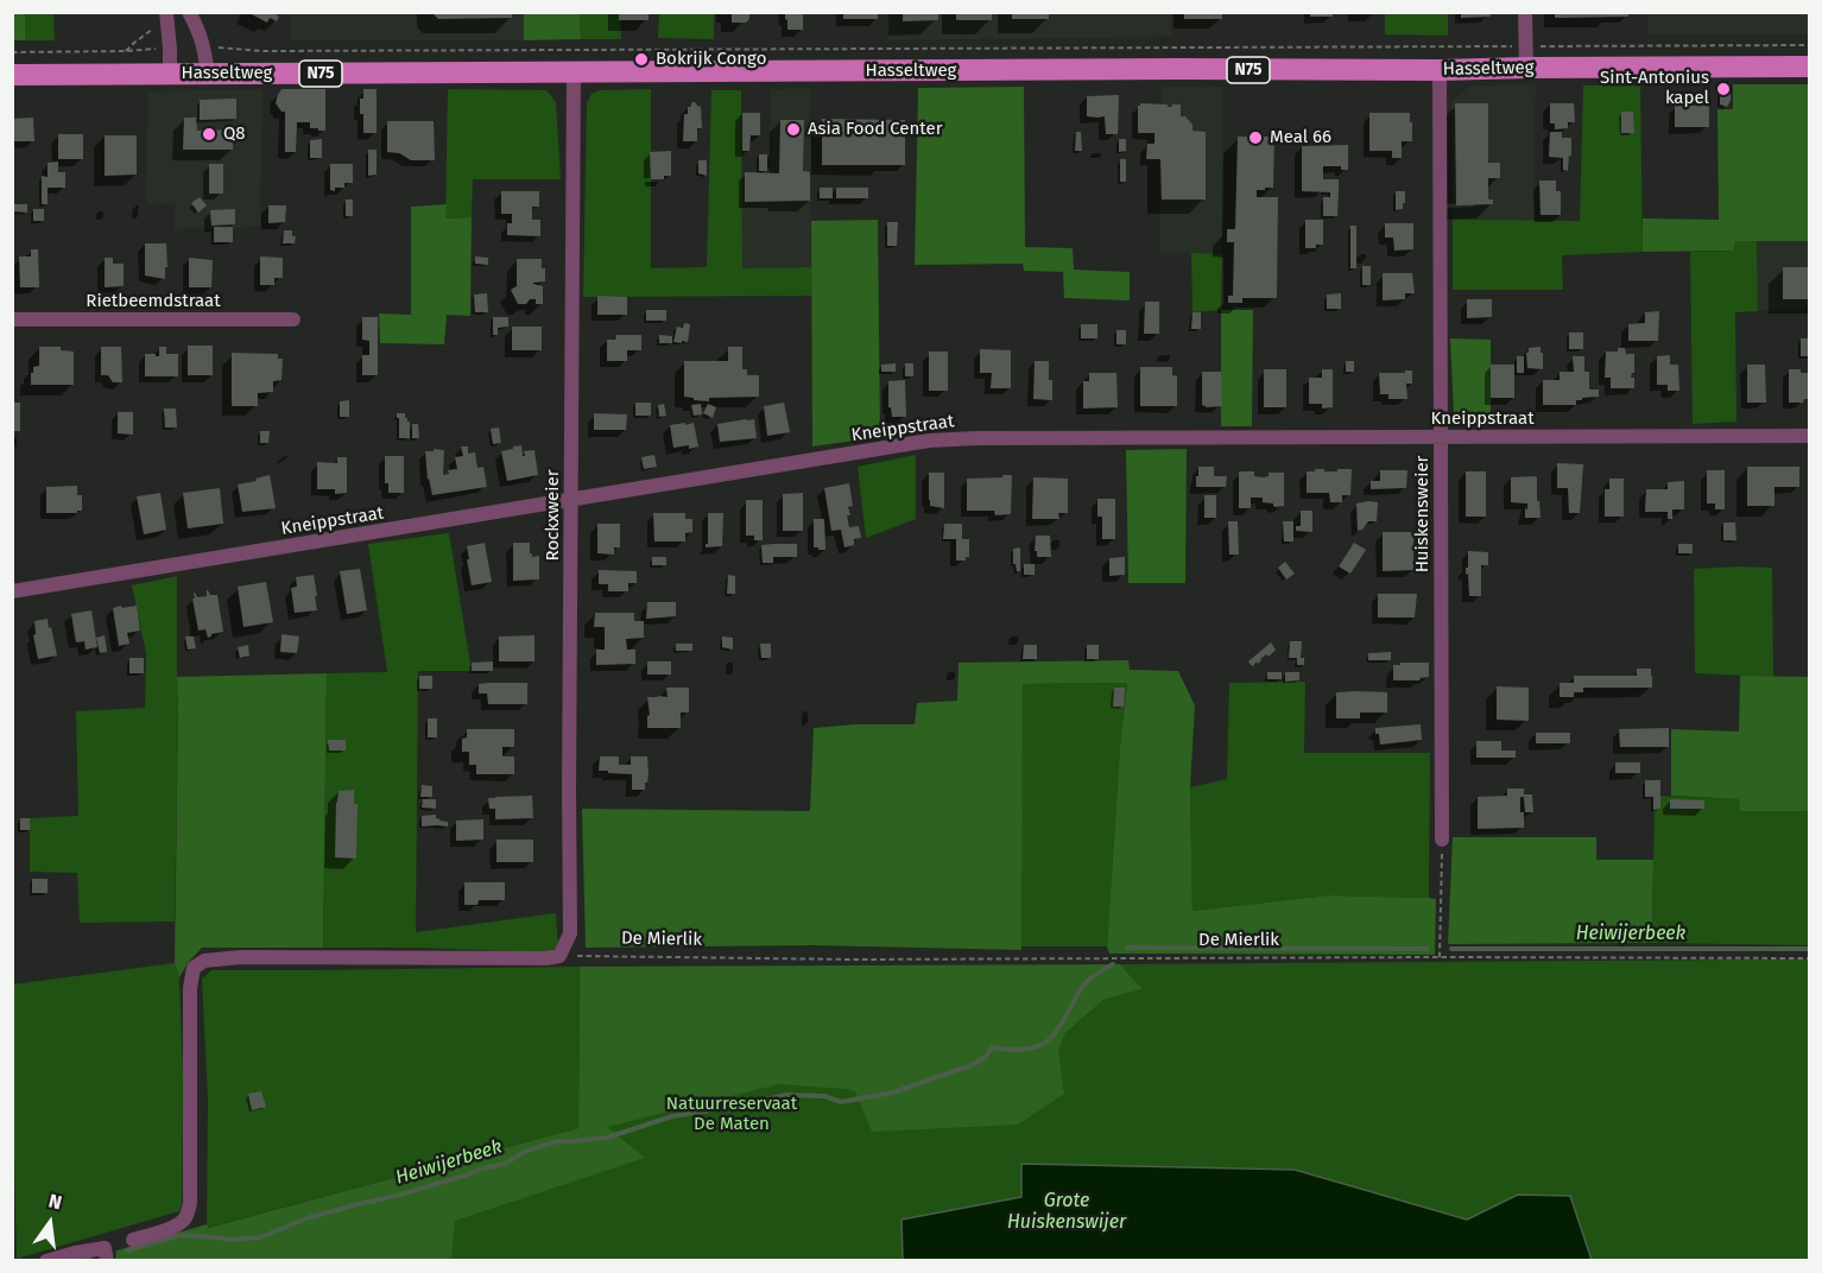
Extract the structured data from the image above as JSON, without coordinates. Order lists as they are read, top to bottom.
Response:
{
  "streets": {
    "main road": ["Hasseltweg", "N75"],
    "street": [
      "Rietbeemdstraat",
      "Kneippstraat",
      "Huiskensweier",
      "Rockxweier"
    ],
    "path": ["De Mierlik"]
  },
  "crossings": [
    ["Hasseltweg", "Huiskensweier"],
    ["Hasseltweg", "Rockxweier"],
    ["Kneippstraat", "Huiskensweier"],
    ["Kneippstraat", "Rockxweier"],
    ["Rockxweier", "De Mierlik"]
  ],
  "water": ["Heiwijerbeek", "Grote Huiskenswijer"],
  "parks": ["Natuurreservaat De Maten"],
  "places": [
    "Bokrijk Congo",
    "Sint-Antonius kapel",
    "Asia Food Center",
    "Q8",
    "Meal 66"
  ],
  "north": "top"
}
